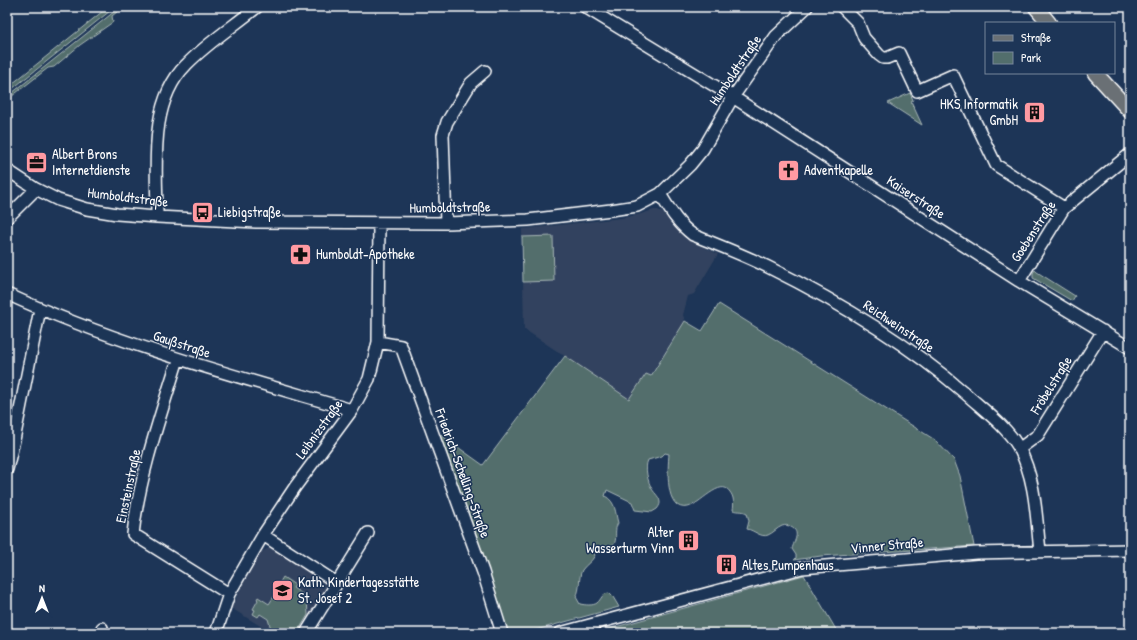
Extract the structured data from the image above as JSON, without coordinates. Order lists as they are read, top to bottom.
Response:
{
  "streets": {
    "street": [
      "Humboldtstraße",
      "Kaiserstraße",
      "Goebenstraße",
      "Reichweinstraße",
      "Gaußstraße",
      "Fröbelstraße",
      "Leibnizstraße",
      "Friedrich-Schelling-Straße",
      "Einsteinstraße",
      "Vinner Straße"
    ]
  },
  "crossings": [
    ["Humboldtstraße", "Kaiserstraße"],
    ["Humboldtstraße", "Reichweinstraße"],
    ["Humboldtstraße", "Leibnizstraße"],
    ["Kaiserstraße", "Goebenstraße"],
    ["Kaiserstraße", "Fröbelstraße"],
    ["Reichweinstraße", "Fröbelstraße"],
    ["Reichweinstraße", "Vinner Straße"],
    ["Gaußstraße", "Leibnizstraße"],
    ["Gaußstraße", "Einsteinstraße"],
    ["Leibnizstraße", "Friedrich-Schelling-Straße"],
    ["Leibnizstraße", "Einsteinstraße"]
  ],
  "places": {
    "building": ["HKS Informatik GmbH", "Alter Wasserturm Vinn", "Altes Pumpenhaus"],
    "office": ["Albert Brons Internetdienste"],
    "church": ["Adventkapelle"],
    "bus stop": ["Liebigstraße"],
    "pharmacy": ["Humboldt-Apotheke"],
    "school or university": ["Kath. Kindertagesstätte St. Josef 2"]
  },
  "legend": ["Straße", "Park"],
  "north": "top"
}
